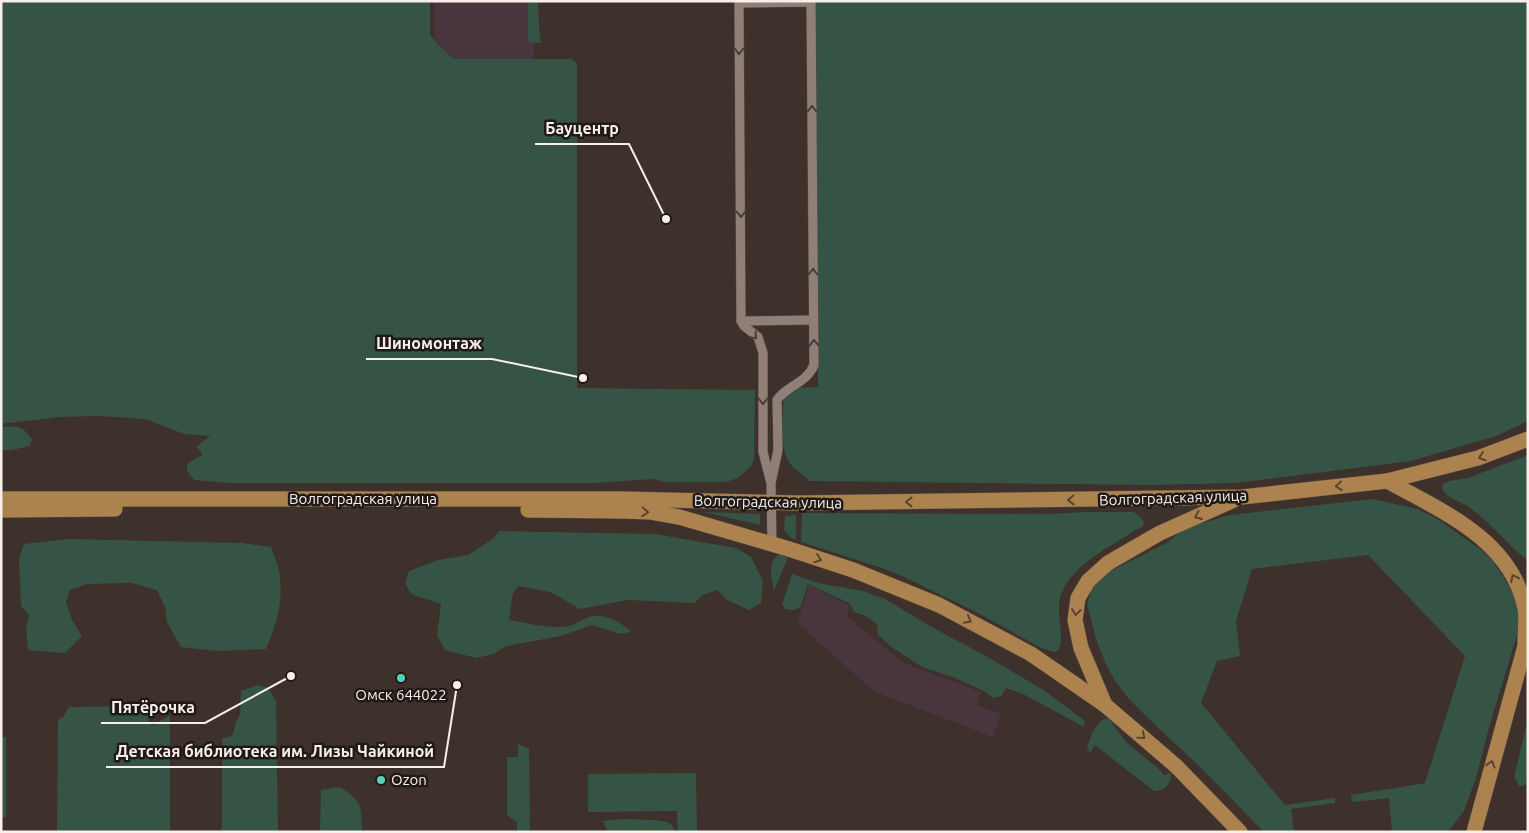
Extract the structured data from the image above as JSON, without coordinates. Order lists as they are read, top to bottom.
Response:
{
  "streets": {
    "main road": ["Волгоградская улица"]
  },
  "places": [
    "Бауцентр",
    "Шиномонтаж",
    "Пятёрочка",
    "Омск 644022",
    "Детская библиотека им. Лизы Чайкиной",
    "Ozon"
  ]
}
